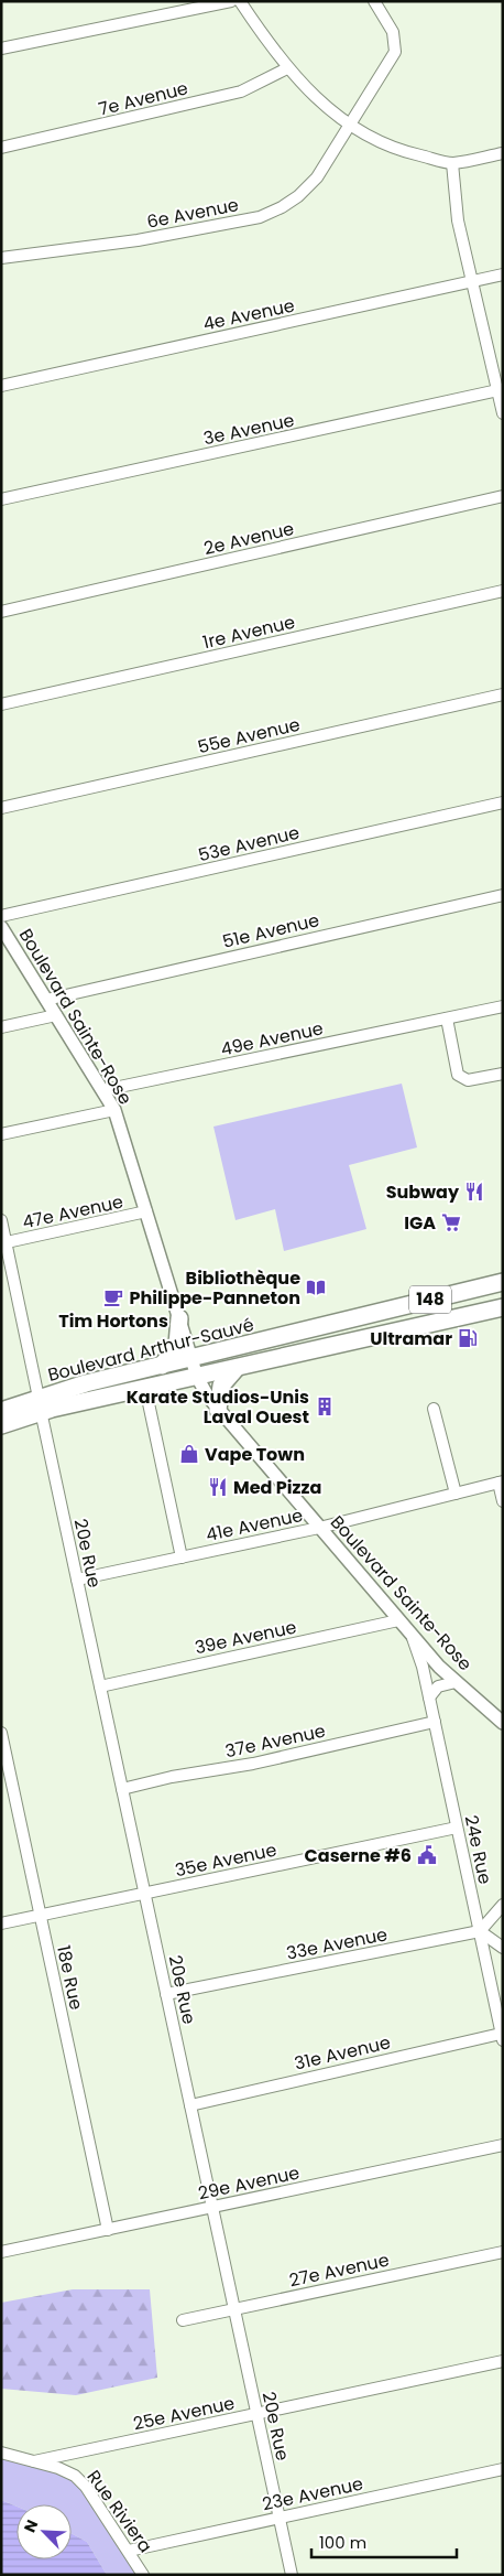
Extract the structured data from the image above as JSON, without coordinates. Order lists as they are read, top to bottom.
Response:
{
  "streets": {
    "main road": ["148", "Boulevard Arthur-Sauvé"],
    "street": [
      "7e Avenue",
      "6e Avenue",
      "4e Avenue",
      "3e Avenue",
      "2e Avenue",
      "1re Avenue",
      "55e Avenue",
      "53e Avenue",
      "51e Avenue",
      "Boulevard Sainte-Rose",
      "49e Avenue",
      "47e Avenue",
      "41e Avenue",
      "20e Rue",
      "39e Avenue",
      "37e Avenue",
      "24e Rue",
      "35e Avenue",
      "33e Avenue",
      "18e Rue",
      "31e Avenue",
      "29e Avenue",
      "27e Avenue",
      "25e Avenue",
      "23e Avenue",
      "Rue Riviera"
    ]
  },
  "crossings": [
    ["51e Avenue", "Boulevard Sainte-Rose"],
    ["Boulevard Sainte-Rose", "49e Avenue"],
    ["Boulevard Sainte-Rose", "47e Avenue"],
    ["Boulevard Sainte-Rose", "Boulevard Arthur-Sauvé"],
    ["Boulevard Sainte-Rose", "41e Avenue"],
    ["Boulevard Sainte-Rose", "39e Avenue"],
    ["Boulevard Sainte-Rose", "24e Rue"],
    ["47e Avenue", "20e Rue"],
    ["Boulevard Arthur-Sauvé", "20e Rue"],
    ["41e Avenue", "20e Rue"],
    ["20e Rue", "39e Avenue"],
    ["20e Rue", "37e Avenue"],
    ["20e Rue", "35e Avenue"],
    ["20e Rue", "33e Avenue"],
    ["20e Rue", "31e Avenue"],
    ["20e Rue", "29e Avenue"],
    ["20e Rue", "27e Avenue"],
    ["20e Rue", "25e Avenue"],
    ["20e Rue", "23e Avenue"],
    ["37e Avenue", "24e Rue"],
    ["24e Rue", "35e Avenue"],
    ["24e Rue", "33e Avenue"],
    ["24e Rue", "31e Avenue"],
    ["35e Avenue", "18e Rue"],
    ["18e Rue", "29e Avenue"],
    ["25e Avenue", "Rue Riviera"],
    ["23e Avenue", "Rue Riviera"]
  ],
  "places": {
    "restaurant": ["Subway", "Med Pizza"],
    "supermarket": ["IGA"],
    "library": ["Bibliothèque Philippe-Panneton"],
    "cafe": ["Tim Hortons"],
    "fuel station": ["Ultramar"],
    "building": ["Karate Studios-Unis Laval Ouest"],
    "shop": ["Vape Town"],
    "public building": ["Caserne #6"]
  },
  "scale_bar": "100 m",
  "north": "top left"
}
